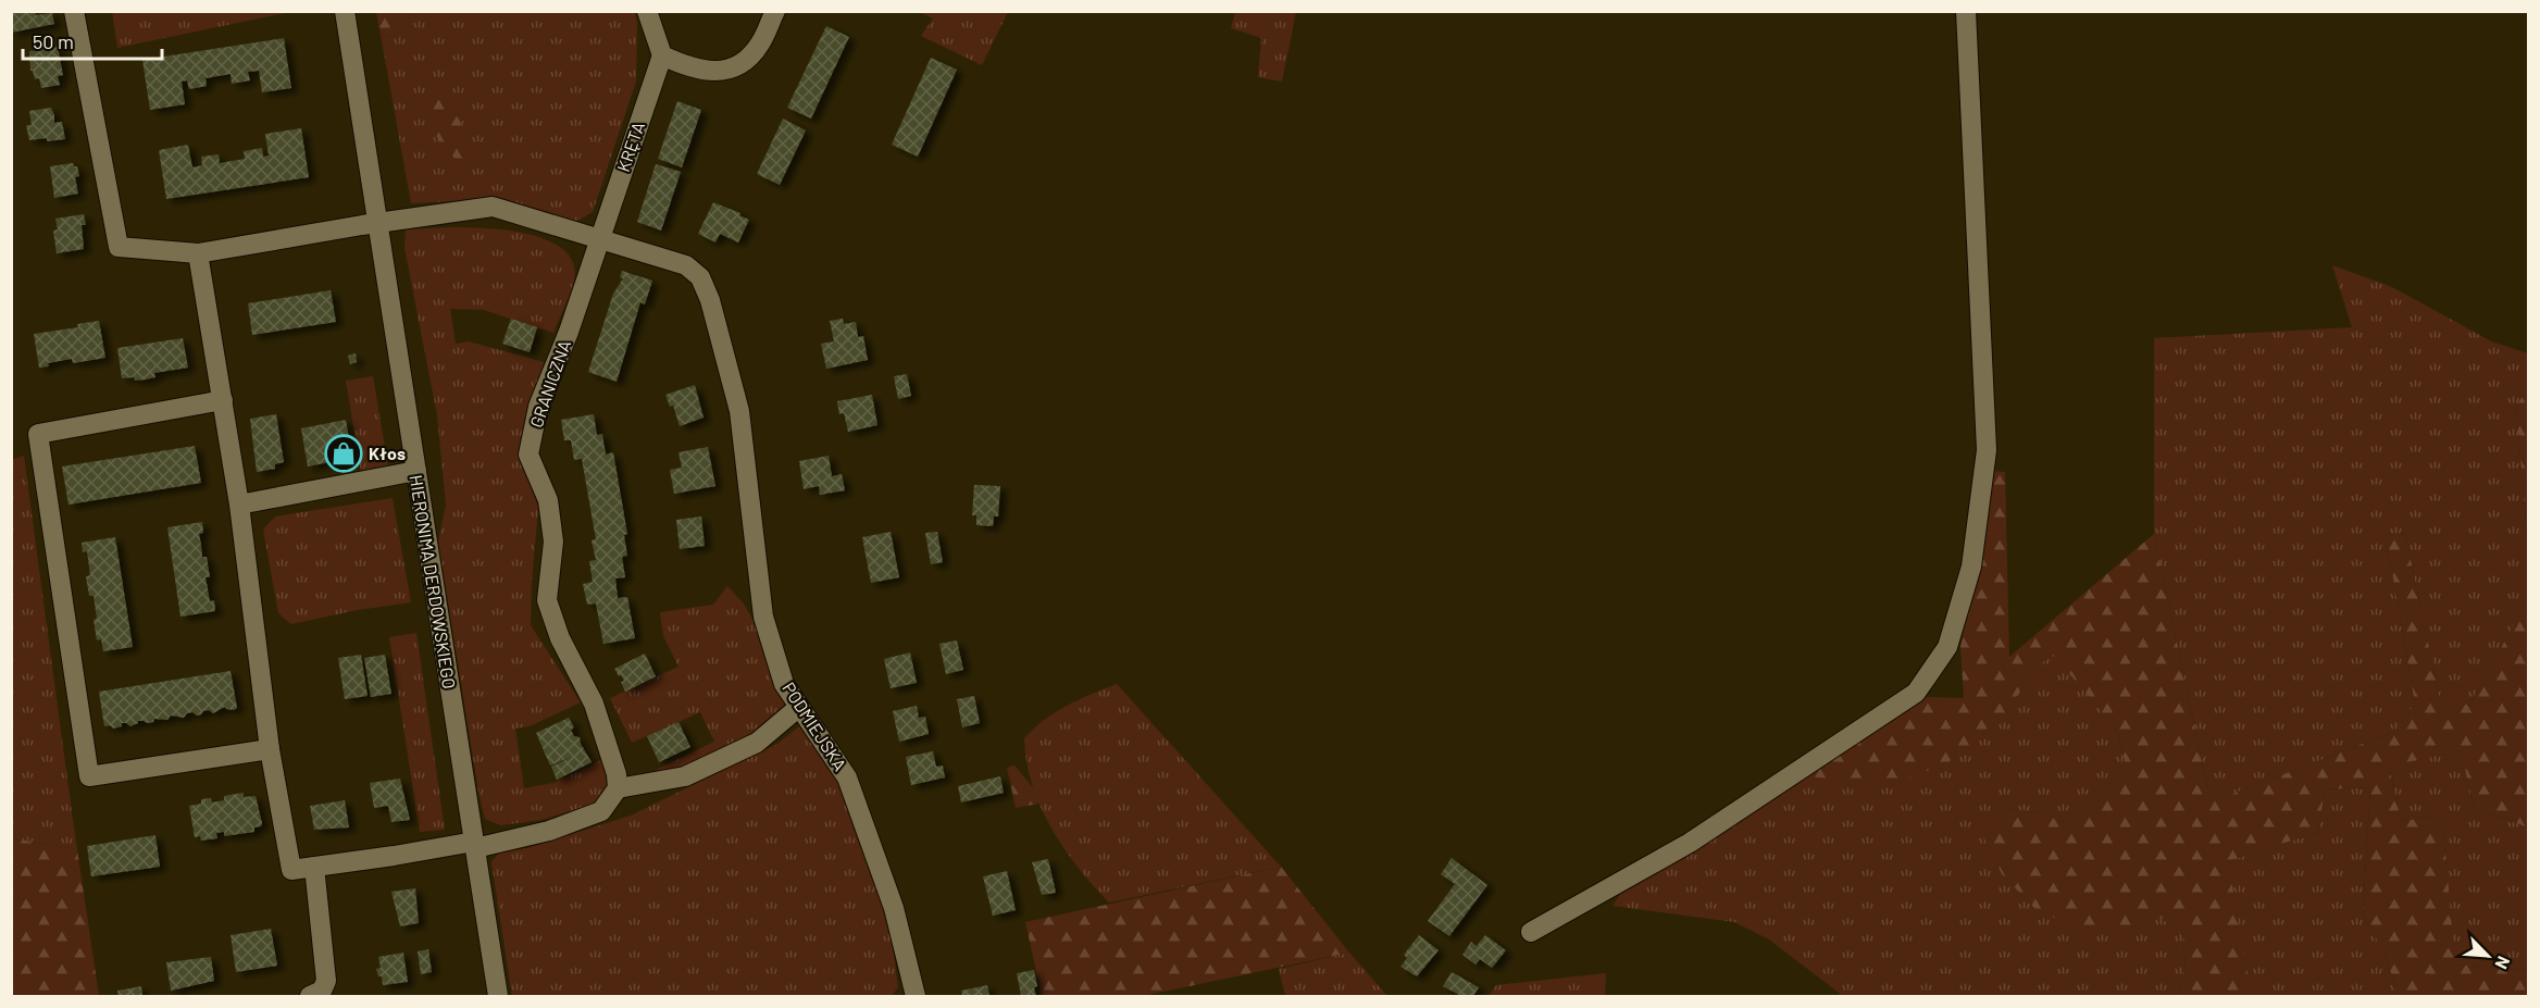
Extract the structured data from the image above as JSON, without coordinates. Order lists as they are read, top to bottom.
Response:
{
  "streets": {
    "street": [
      "KRĘTA",
      "GRANICZNA",
      "HIERONIMA DERDOWSKIEGO",
      "PODMIEJSKA"
    ]
  },
  "crossings": [
    ["KRĘTA", "GRANICZNA"],
    ["KRĘTA", "PODMIEJSKA"],
    ["GRANICZNA", "PODMIEJSKA"]
  ],
  "places": {
    "shop": ["Kłos"]
  },
  "scale_bar": "50 m",
  "north": "bottom right"
}
